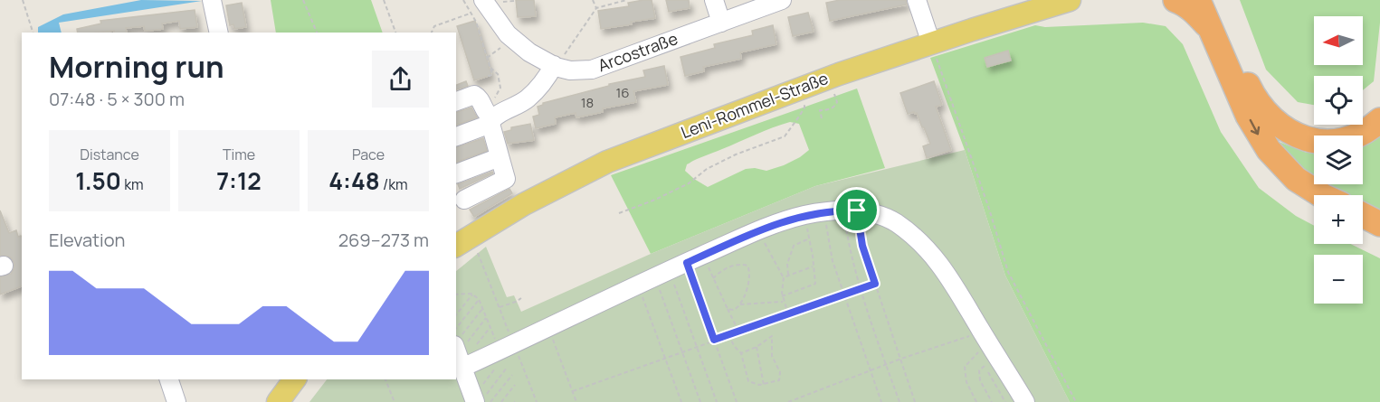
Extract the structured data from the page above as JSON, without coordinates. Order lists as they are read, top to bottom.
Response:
{
  "streets": {
    "main road": ["Leni-Rommel-Straße"],
    "street": ["Arcostraße"]
  },
  "house_numbers": ["16", "18"],
  "north": "left",
  "page": {
    "map_buttons": ["+", "−"],
    "heading": ["Morning run", "07:48 · 5 × 300 m"],
    "stats": [
      ["Distance", "1.50 km"],
      ["Time", "7:12"],
      ["Pace", "4:48 /km"]
    ],
    "chart": ["Elevation", "269–273 m"]
  }
}
